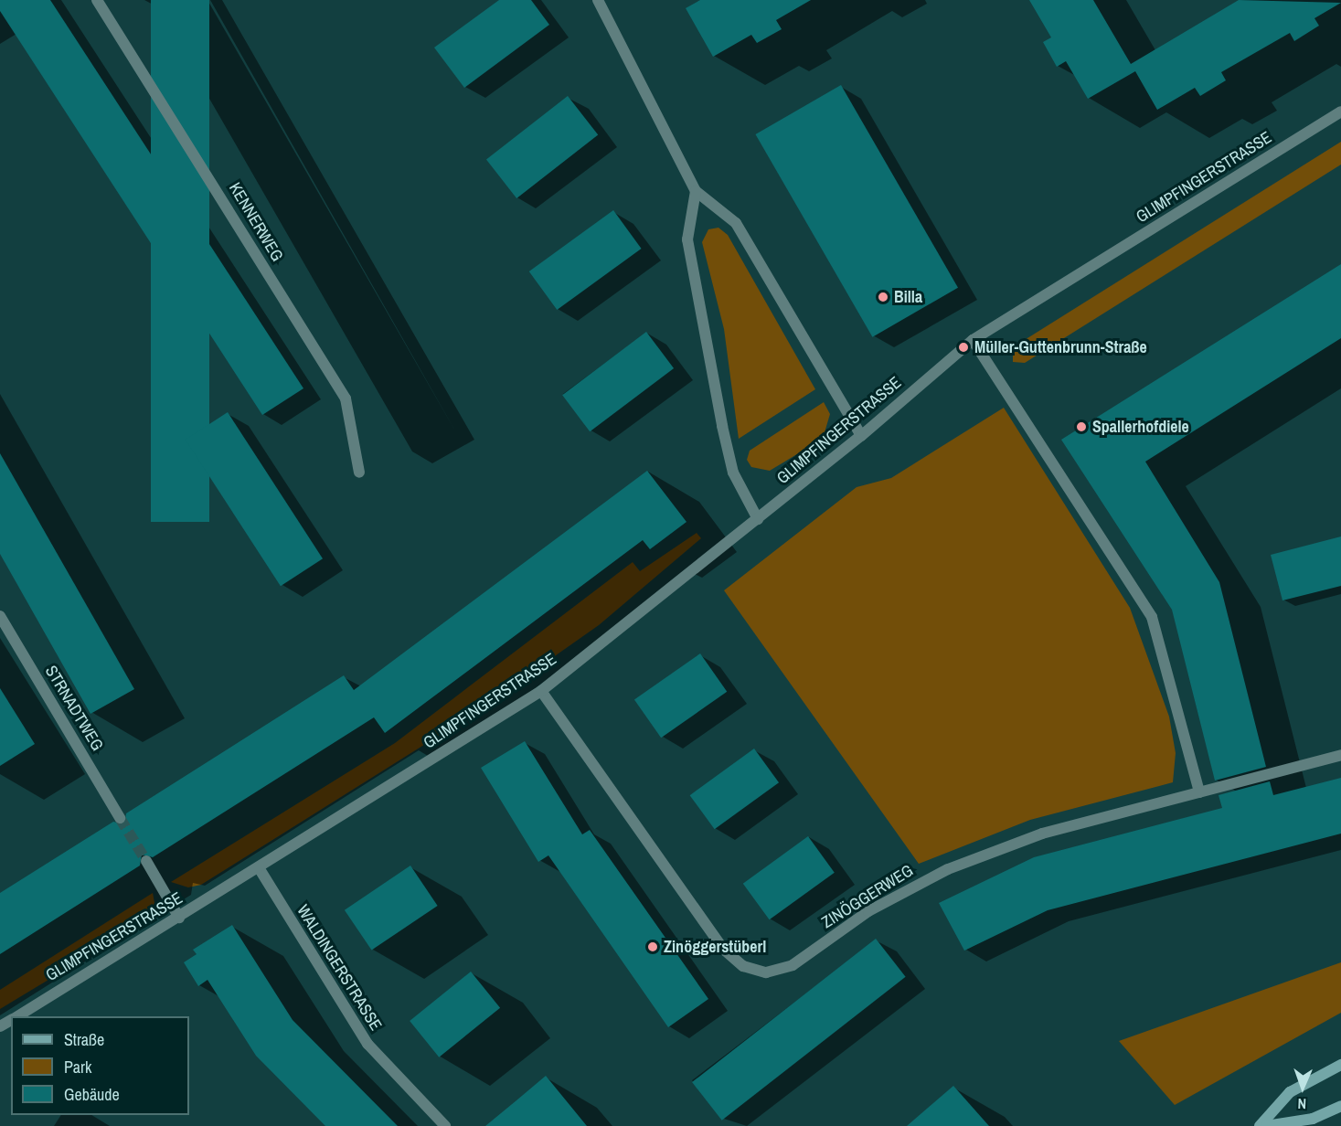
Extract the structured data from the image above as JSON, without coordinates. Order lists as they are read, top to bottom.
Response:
{
  "streets": {
    "street": [
      "GLIMPFINGERSTRASSE",
      "KENNERWEG",
      "STRNADTWEG",
      "ZINÖGGERWEG",
      "WALDINGERSTRASSE"
    ]
  },
  "crossings": [
    ["GLIMPFINGERSTRASSE", "ZINÖGGERWEG"],
    ["GLIMPFINGERSTRASSE", "WALDINGERSTRASSE"]
  ],
  "places": [
    "Billa",
    "Müller-Guttenbrunn-Straße",
    "Spallerhofdiele",
    "Zinöggerstüberl"
  ],
  "legend": ["Straße", "Park", "Gebäude"],
  "north": "bottom"
}
